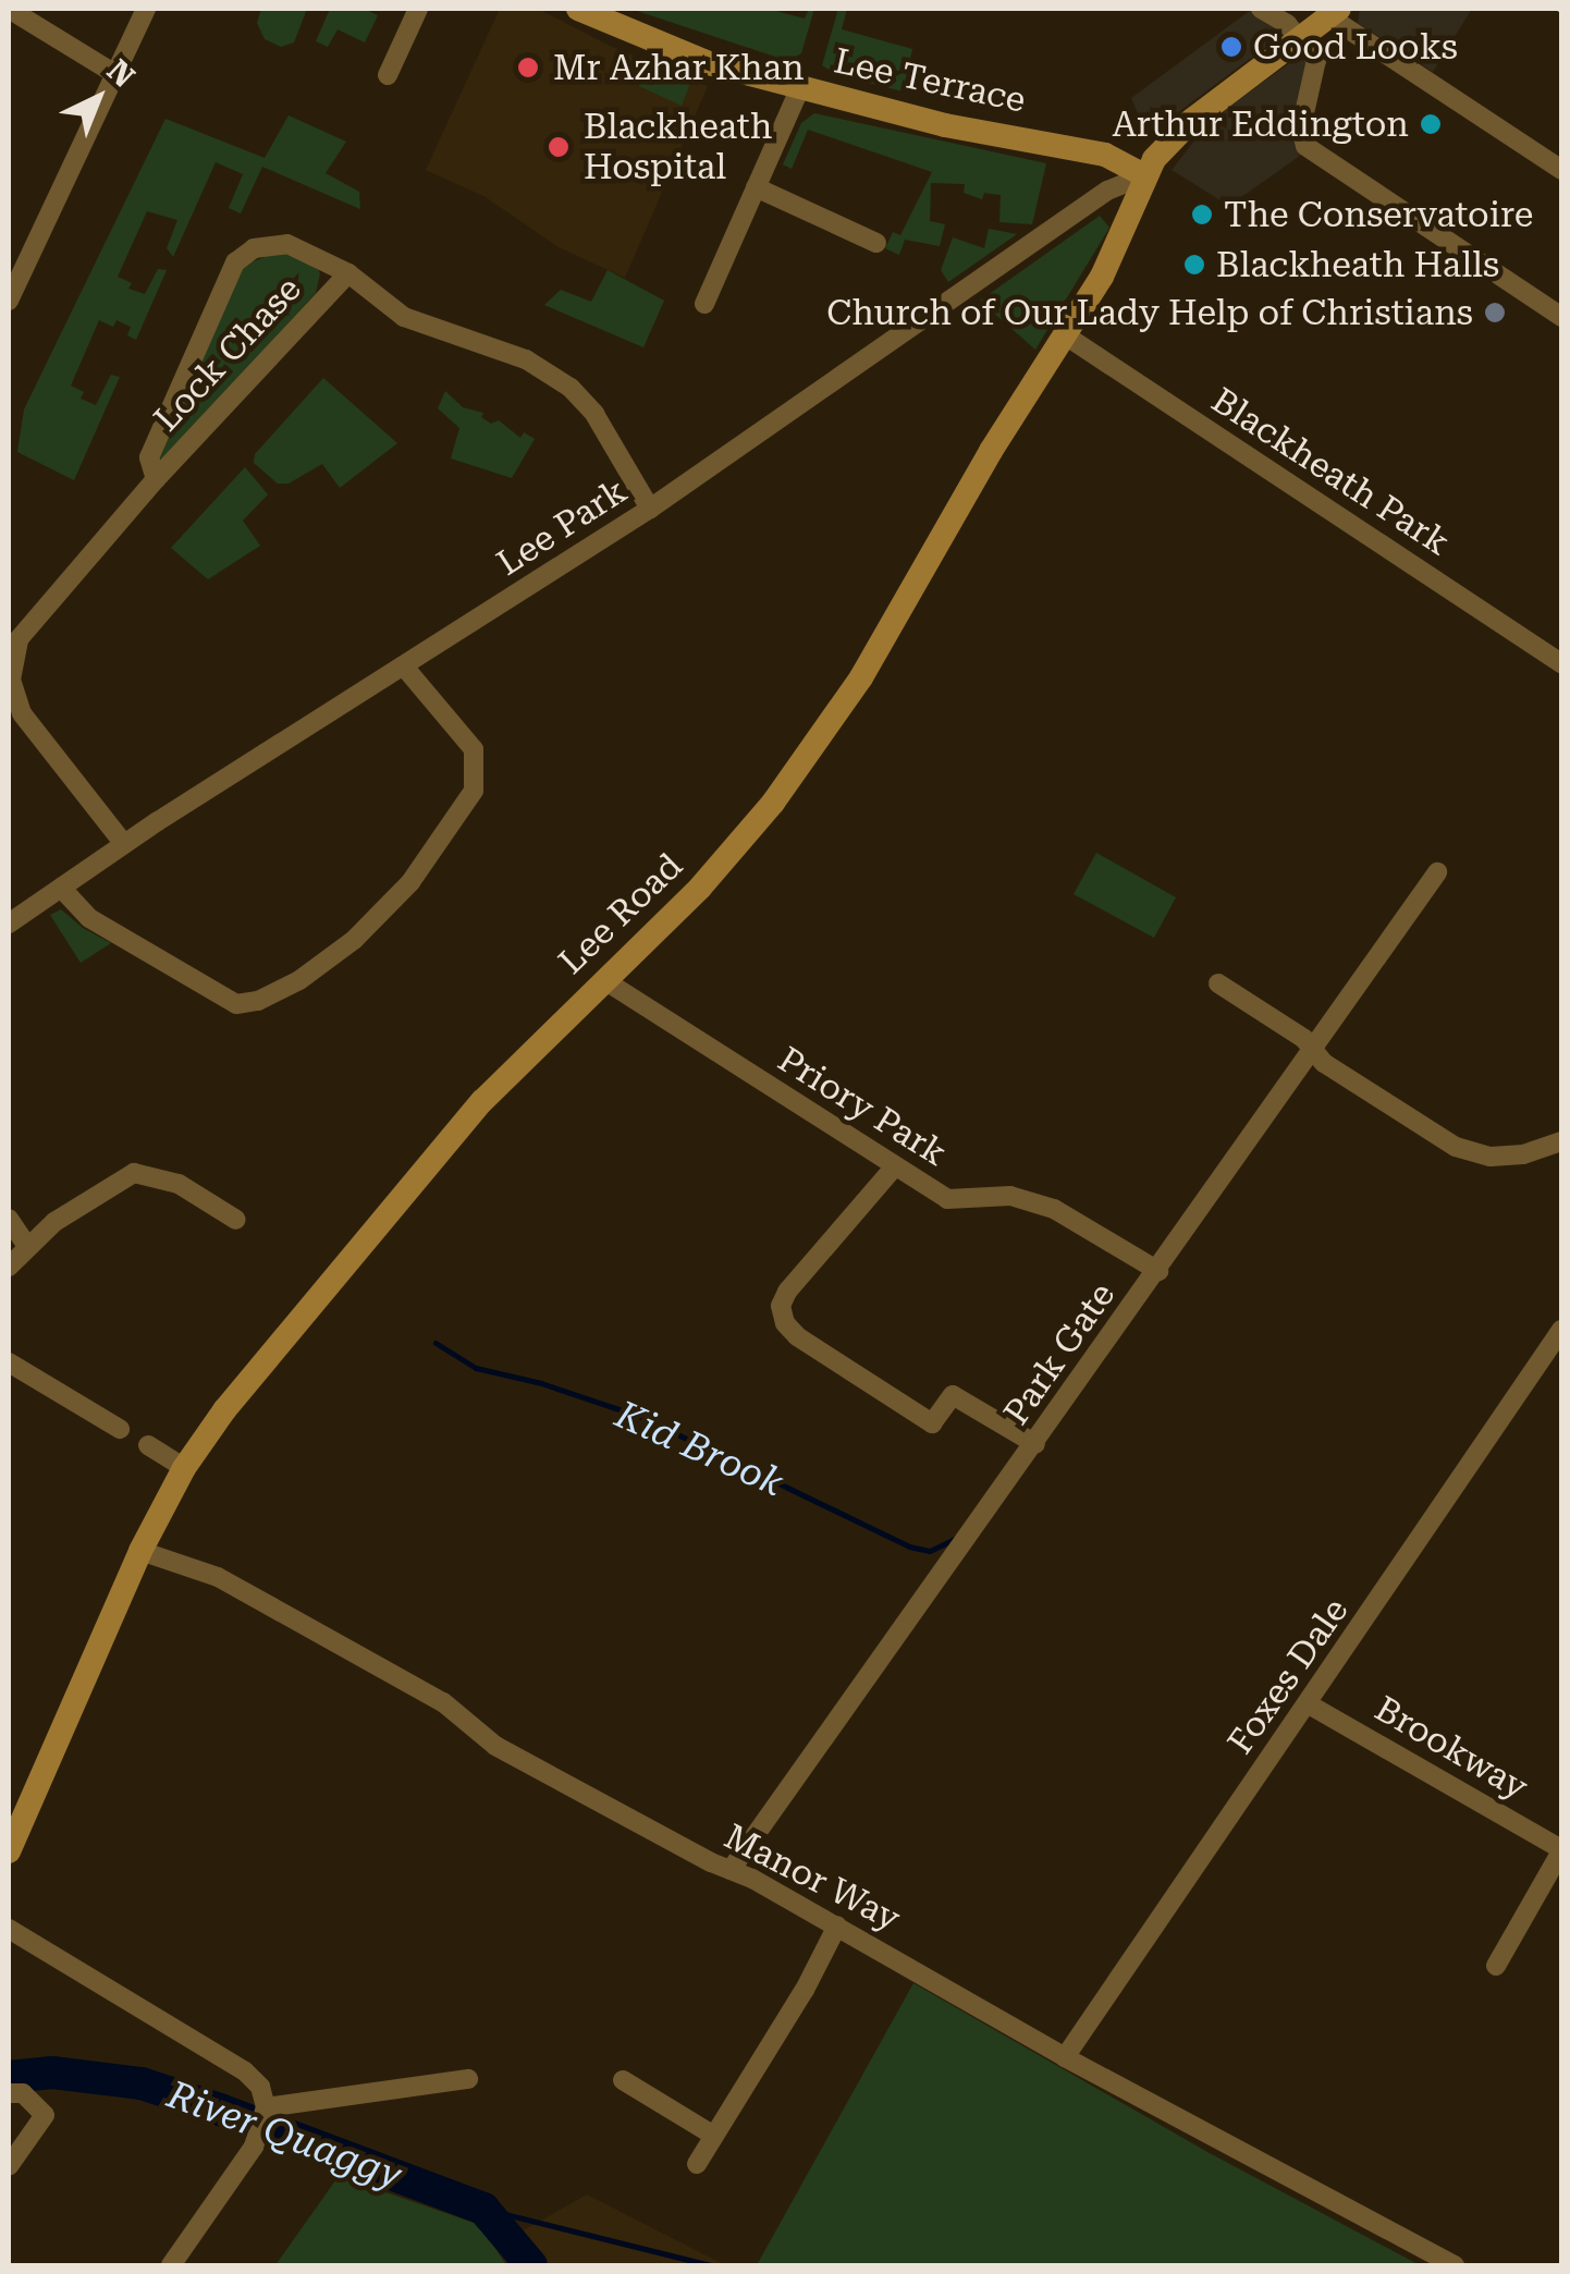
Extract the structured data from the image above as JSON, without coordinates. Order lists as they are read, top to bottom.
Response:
{
  "streets": {
    "main road": ["Lee Terrace", "Lee Road"],
    "street": [
      "Lock Chase",
      "Blackheath Park",
      "Lee Park",
      "Priory Park",
      "Park Gate",
      "Foxes Dale",
      "Brookway",
      "Manor Way"
    ]
  },
  "crossings": [
    ["Lee Terrace", "Lee Park"],
    ["Lee Terrace", "Lee Road"],
    ["Lock Chase", "Lee Park"],
    ["Blackheath Park", "Lee Road"],
    ["Lee Park", "Lee Road"],
    ["Lee Road", "Priory Park"],
    ["Lee Road", "Manor Way"],
    ["Priory Park", "Park Gate"],
    ["Park Gate", "Manor Way"],
    ["Foxes Dale", "Brookway"],
    ["Foxes Dale", "Manor Way"]
  ],
  "water": ["Kid Brook", "River Quaggy"],
  "places": [
    "Good Looks",
    "Mr Azhar Khan",
    "Arthur Eddington",
    "Blackheath Hospital",
    "The Conservatoire",
    "Blackheath Halls",
    "Church of Our Lady Help of Christians"
  ],
  "north": "top right"
}
